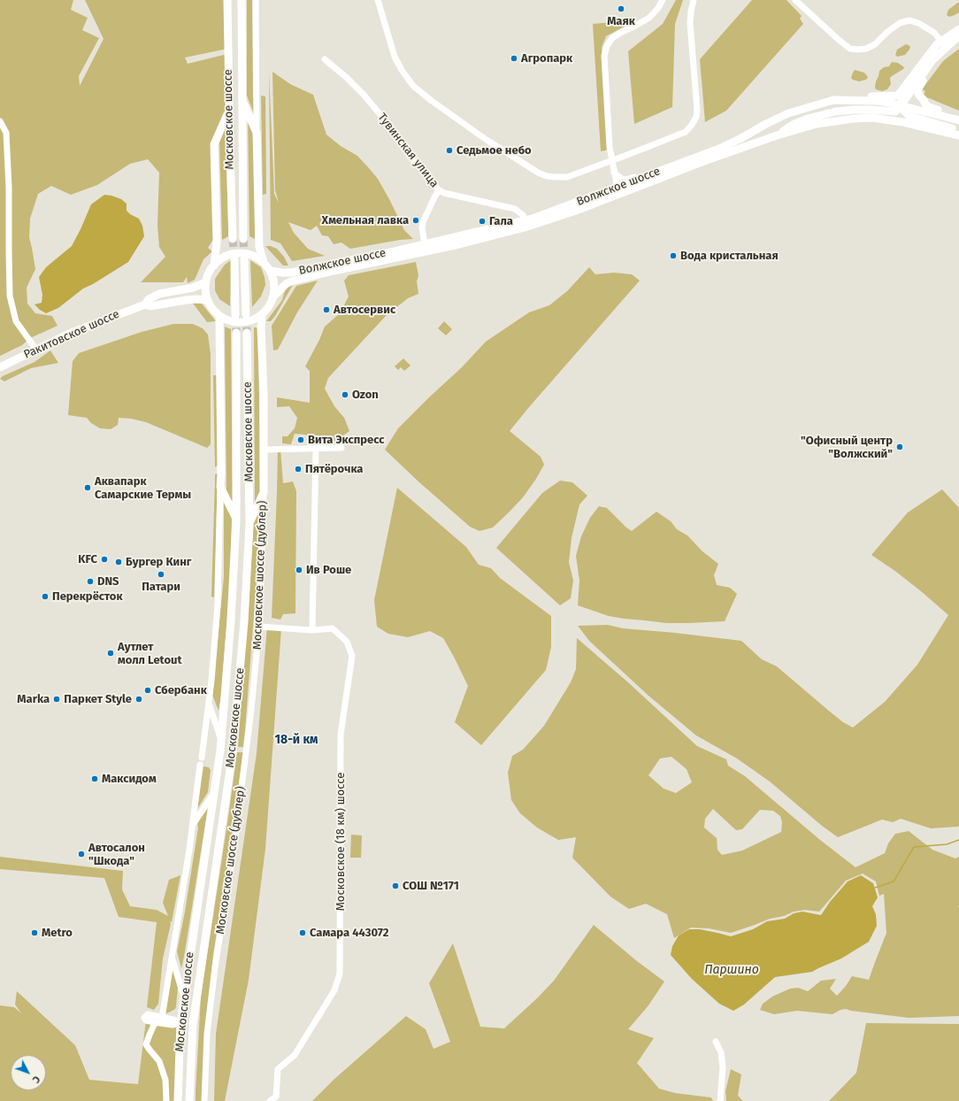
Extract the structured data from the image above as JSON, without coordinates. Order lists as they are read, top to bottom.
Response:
{
  "streets": {
    "main road": ["Московское шоссе", "Волжское шоссе", "Ракитовское шоссе"],
    "street": ["Тувинская улица", "Московское шоссе (дублер)", "Московское (18 км) шоссе"]
  },
  "crossings": [
    ["Тувинская улица", "Волжское шоссе"],
    ["Московское шоссе (дублер)", "Московское (18 км) шоссе"]
  ],
  "districts": ["18-й км"],
  "water": ["Паршино"],
  "places": [
    "Маяк",
    "Агропарк",
    "Седьмое небо",
    "Хмельная лавка",
    "Гала",
    "Вода кристальная",
    "Автосервис",
    "Ozon",
    "Вита Экспресс",
    "\"Офисный центр \"Волжский\"",
    "Пятёрочка",
    "Аквапарк Самарские Термы",
    "KFC",
    "Бургер Кинг",
    "Ив Роше",
    "Патари",
    "DNS",
    "Перекрёсток",
    "Аутлет молл Letout",
    "Сбербанк",
    "Marka",
    "Паркет Style",
    "Максидом",
    "Автосалон \"Шкода\"",
    "СОШ №171",
    "Metro",
    "Самара 443072"
  ],
  "north": "bottom right"
}
